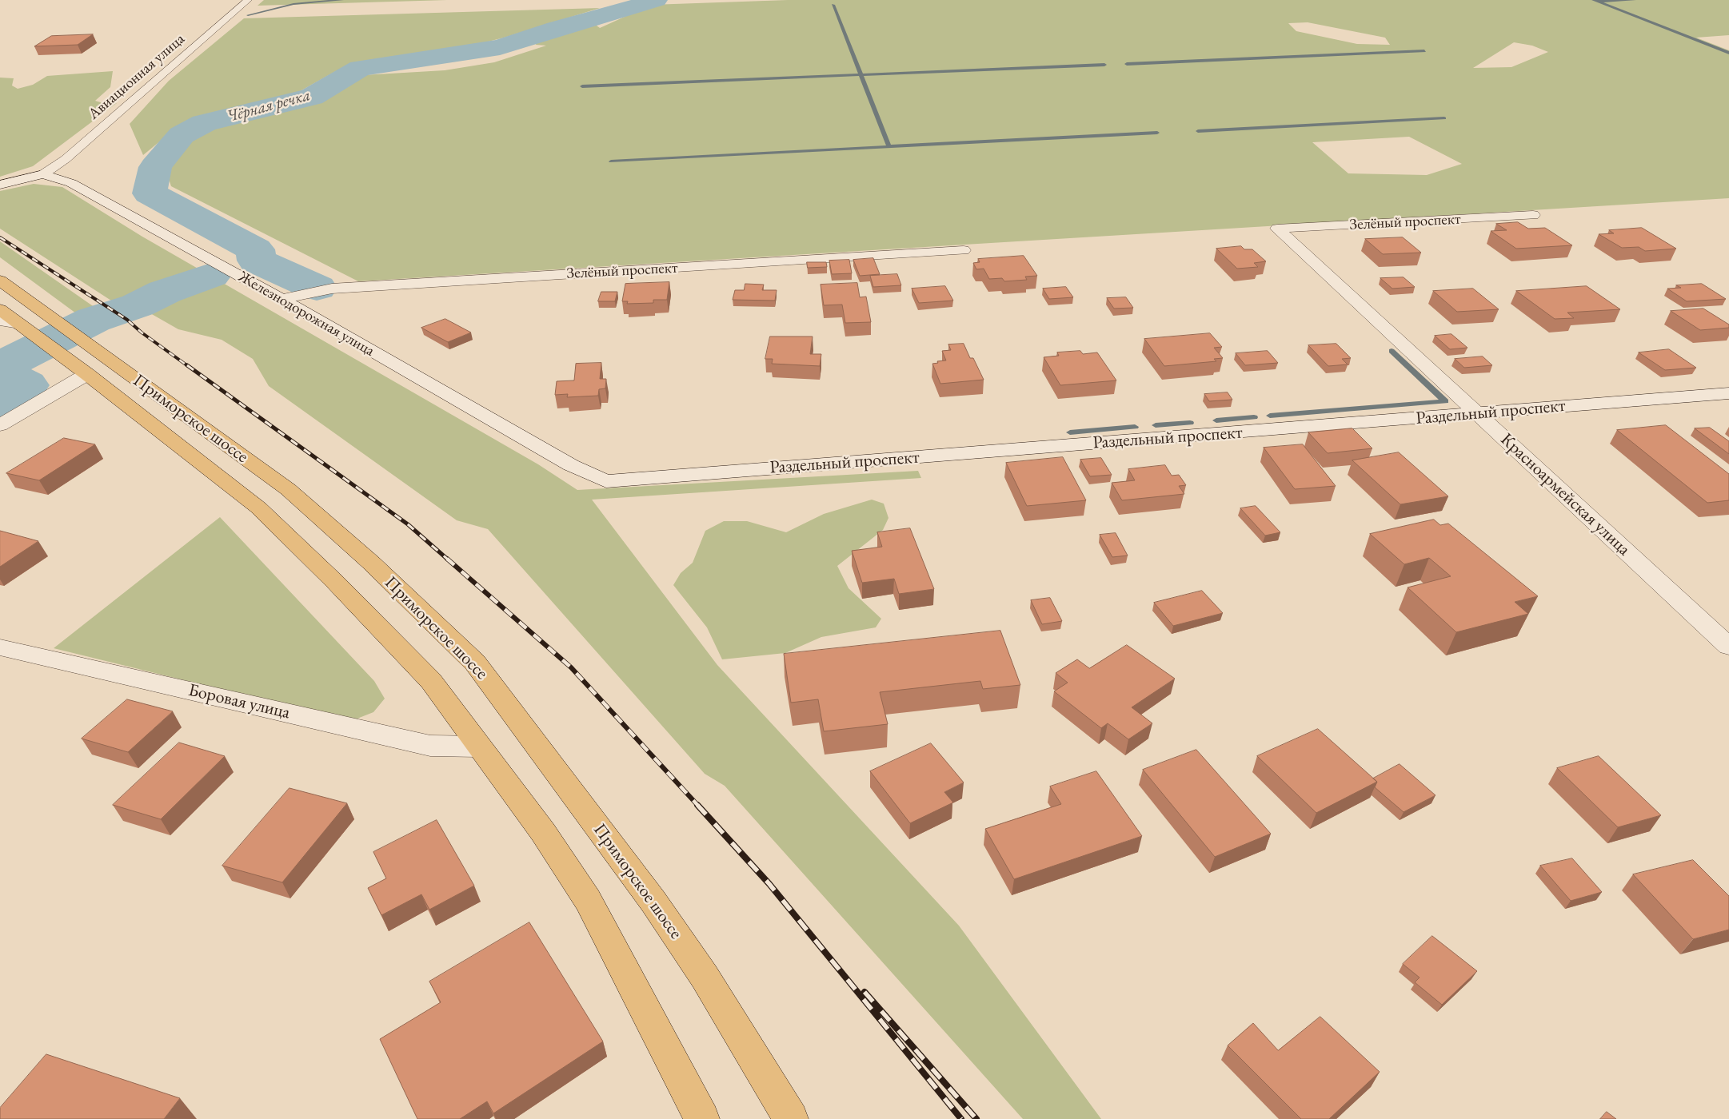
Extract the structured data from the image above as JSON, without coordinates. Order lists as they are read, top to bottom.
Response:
{
  "streets": {
    "main road": ["Приморское шоссе"],
    "street": [
      "Авиационная улица",
      "Зелёный проспект",
      "Железнодорожная улица",
      "Раздельный проспект",
      "Красноармейская улица",
      "Боровая улица"
    ]
  },
  "crossings": [
    ["Авиационная улица", "Железнодорожная улица"],
    ["Зелёный проспект", "Железнодорожная улица"],
    ["Зелёный проспект", "Красноармейская улица"],
    ["Железнодорожная улица", "Раздельный проспект"],
    ["Раздельный проспект", "Красноармейская улица"],
    ["Приморское шоссе", "Боровая улица"]
  ],
  "water": ["Чёрная речка"]
}
